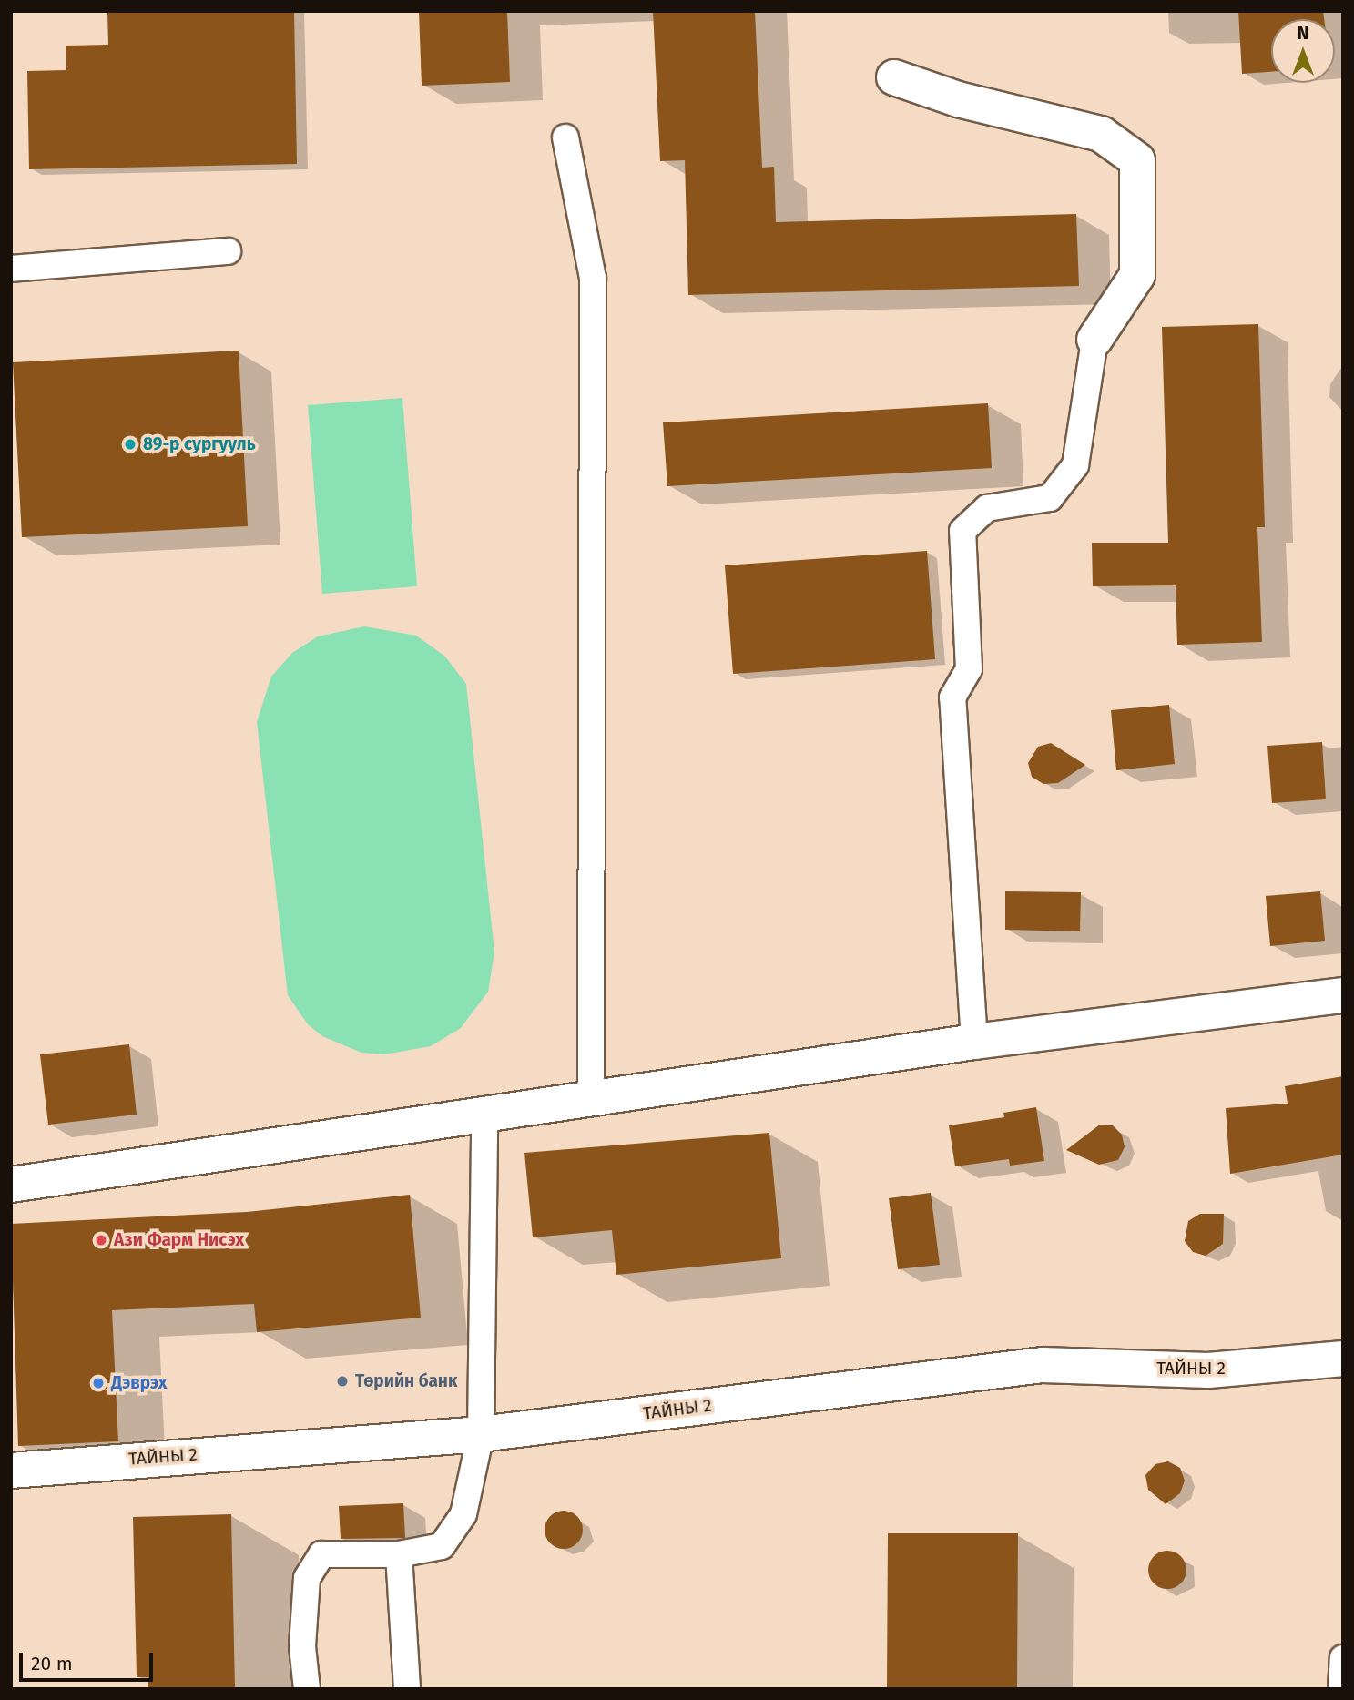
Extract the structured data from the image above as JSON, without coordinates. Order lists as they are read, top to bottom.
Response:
{
  "streets": {
    "street": ["ТАЙНЫ 2"]
  },
  "places": [
    "89-р сургууль",
    "Ази Фарм Нисэх",
    "Төрийн банк",
    "Дэврэх"
  ],
  "scale_bar": "20 m",
  "north": "top"
}
